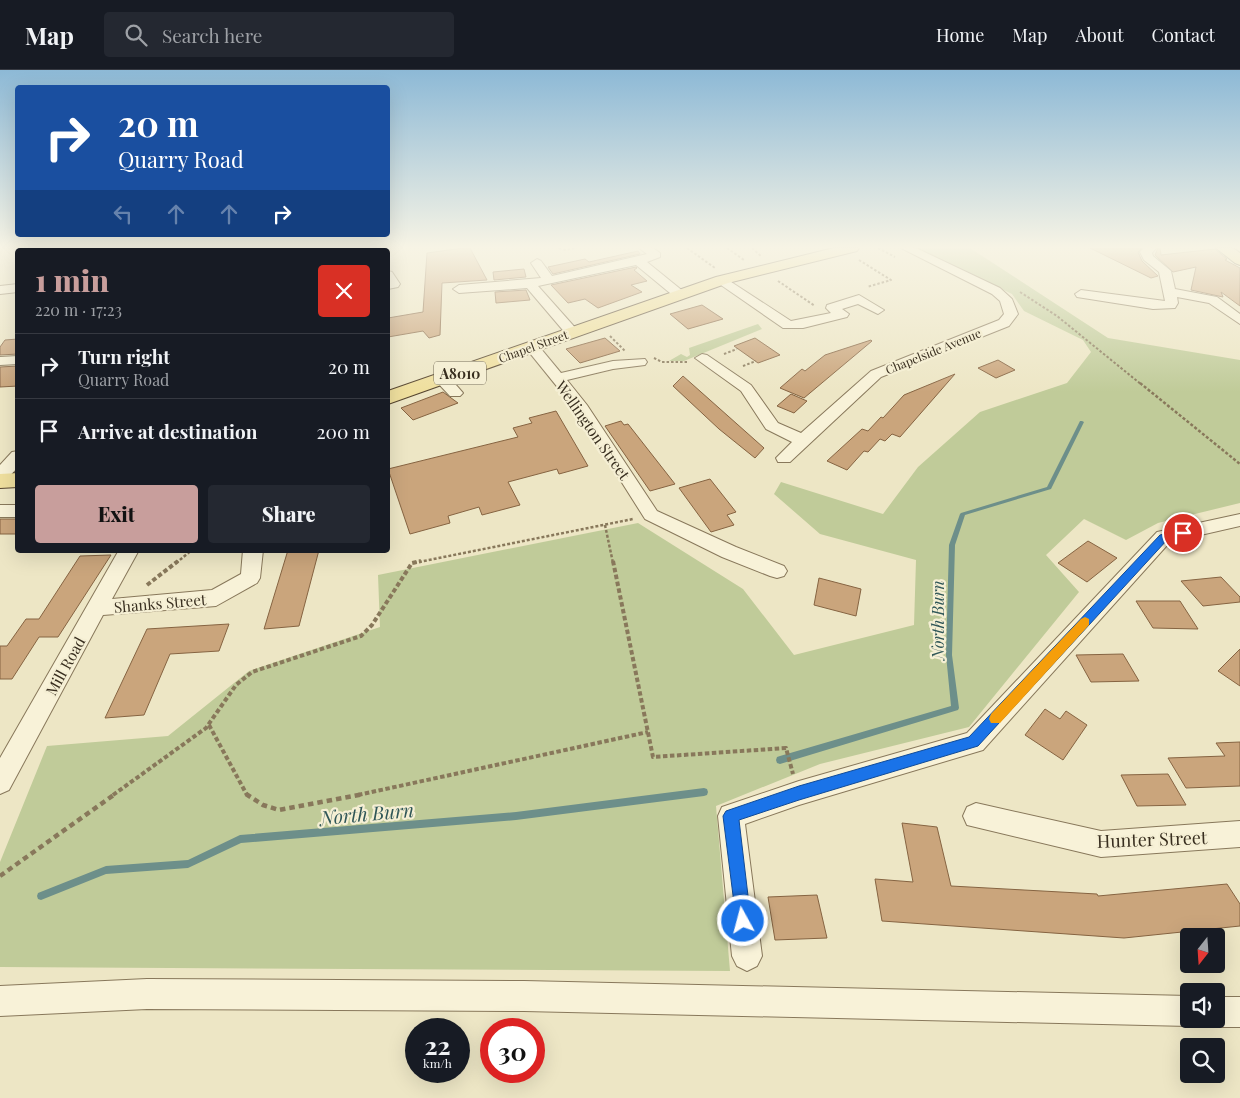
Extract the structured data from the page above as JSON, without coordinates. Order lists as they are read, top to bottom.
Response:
{
  "streets": {
    "main road": ["Chapel Street", "A8010"],
    "street": [
      "Chapelside Avenue",
      "Wellington Street",
      "Shanks Street",
      "Mill Road",
      "Hunter Street"
    ]
  },
  "crossings": [
    ["Chapel Street", "Wellington Street"],
    ["Shanks Street", "Mill Road"]
  ],
  "water": ["North Burn"],
  "north": "bottom",
  "page": {
    "header": "Map",
    "search": "Search here",
    "nav": [
      "Home",
      "Map",
      "About",
      "Contact"
    ],
    "turn": ["20 m", "Quarry Road"],
    "heading": ["1 min", "220 m · 17:23"],
    "list": [
      {
        "name": "Turn right",
        "note": "Quarry Road",
        "value": "20 m"
      },
      {
        "name": "Arrive at destination",
        "value": "200 m"
      }
    ],
    "buttons": ["Exit", "Share"],
    "speed": "22 km/h",
    "limit": "30"
  }
}
